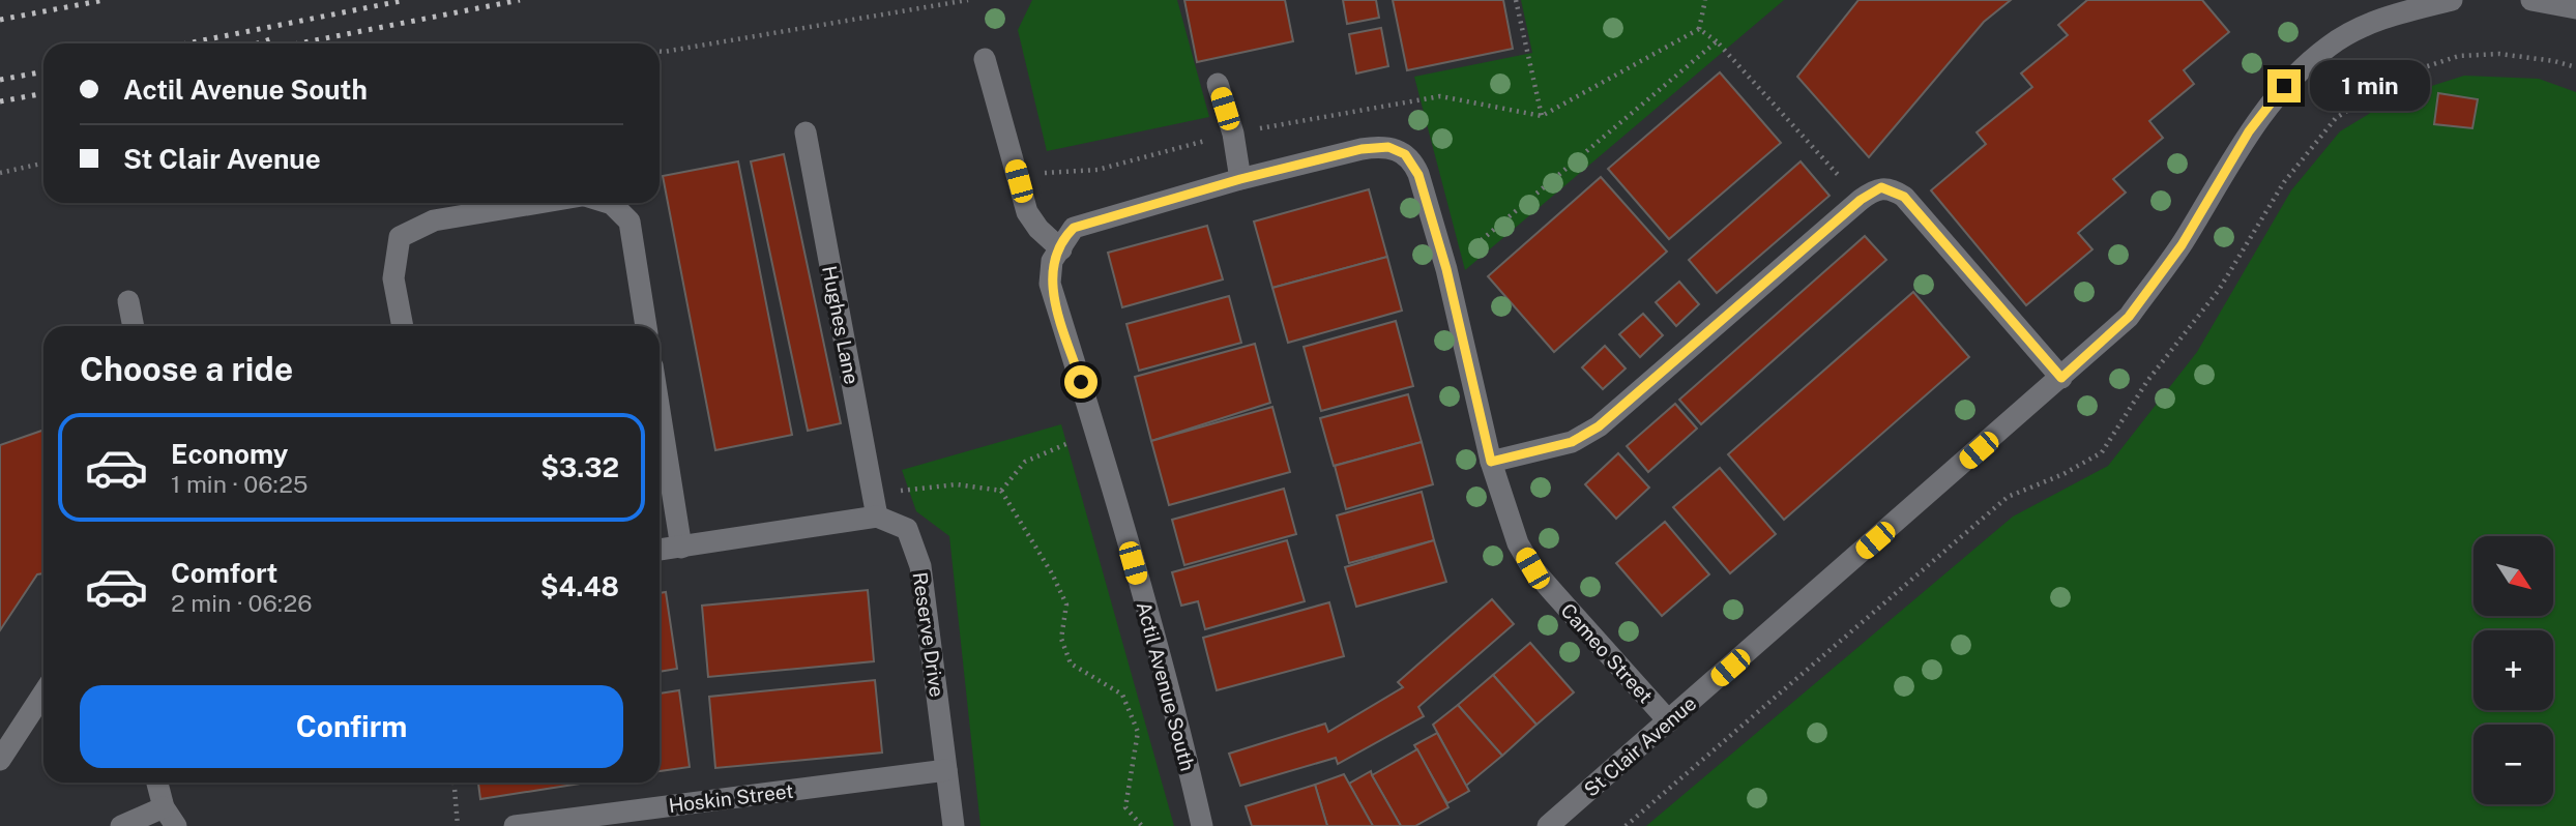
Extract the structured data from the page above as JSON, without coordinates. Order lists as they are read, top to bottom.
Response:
{
  "streets": {
    "street": [
      "Hughes Lane",
      "Reserve Drive",
      "Cameo Street",
      "Actil Avenue South",
      "St Clair Avenue",
      "Hoskin Street"
    ]
  },
  "crossings": [
    ["Hughes Lane", "Reserve Drive"],
    ["Reserve Drive", "Hoskin Street"],
    ["Cameo Street", "Actil Avenue South"],
    ["Cameo Street", "St Clair Avenue"]
  ],
  "north": "bottom right",
  "page": {
    "banner": ["Actil Avenue South", "St Clair Avenue"],
    "bubble": "1 min",
    "heading": "Choose a ride",
    "list": [
      {
        "name": "Economy",
        "note": "1 min · 06:25",
        "value": "$3.32"
      },
      {
        "name": "Comfort",
        "note": "2 min · 06:26",
        "value": "$4.48"
      }
    ],
    "map_buttons": ["+", "−"],
    "buttons": "Confirm"
  }
}
